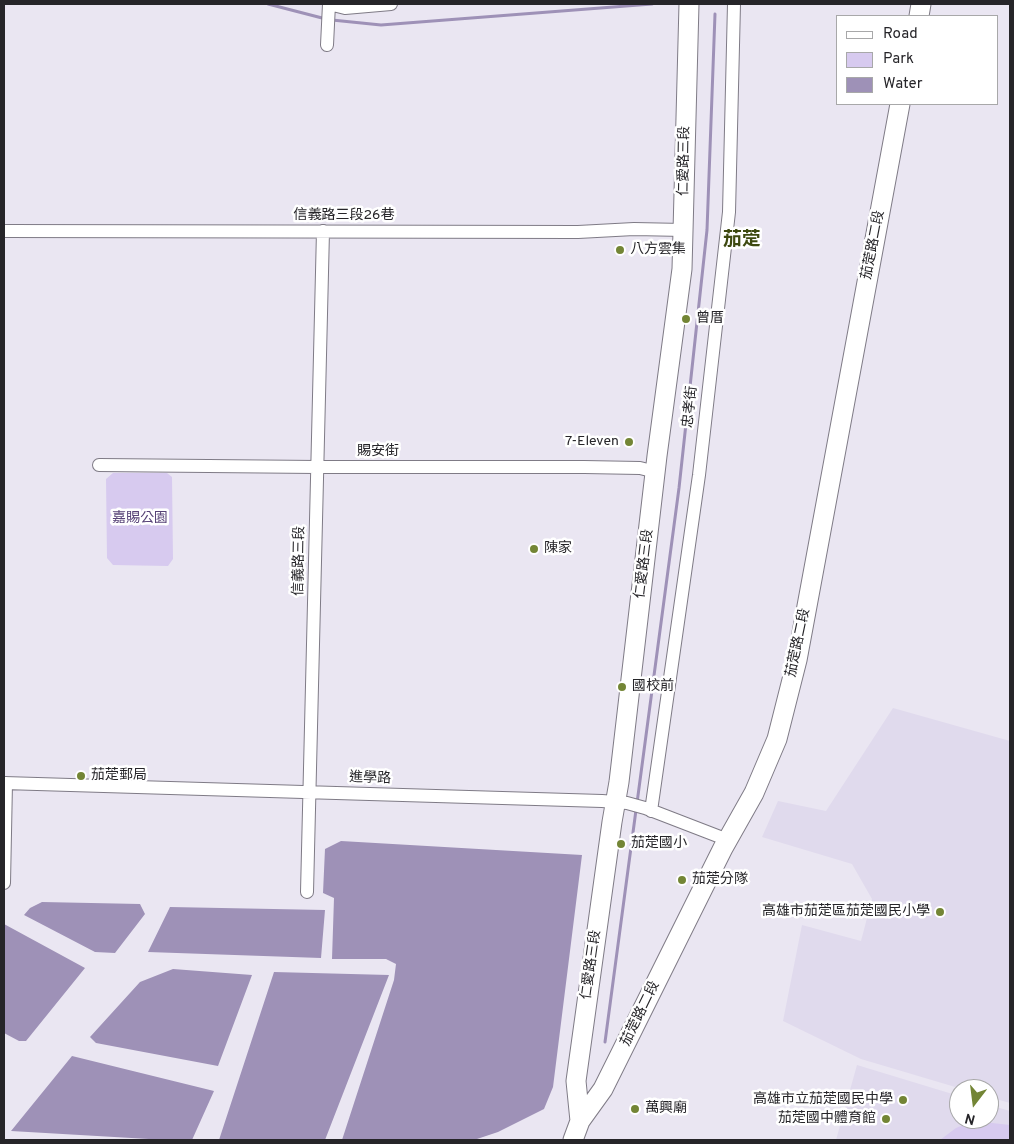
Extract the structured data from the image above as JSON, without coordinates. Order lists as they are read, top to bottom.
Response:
{
  "streets": {
    "street": [
      "仁愛路三段",
      "信義路三段26巷",
      "茄萣路二段",
      "忠孝街",
      "賜安街",
      "信義路三段",
      "進學路"
    ]
  },
  "crossings": [
    ["仁愛路三段", "信義路三段26巷"],
    ["仁愛路三段", "茄萣路二段"],
    ["仁愛路三段", "賜安街"],
    ["仁愛路三段", "進學路"],
    ["信義路三段26巷", "信義路三段"],
    ["茄萣路二段", "進學路"],
    ["忠孝街", "進學路"],
    ["賜安街", "信義路三段"],
    ["信義路三段", "進學路"]
  ],
  "districts": ["茄萣"],
  "parks": ["嘉賜公園"],
  "places": [
    "八方雲集",
    "曾厝",
    "7-Eleven",
    "陳家",
    "國校前",
    "茄萣郵局",
    "茄萣國小",
    "茄萣分隊",
    "高雄市茄萣區茄萣國民小學",
    "高雄市立茄萣國民中學",
    "萬興廟",
    "茄萣國中體育館"
  ],
  "legend": ["Road", "Park", "Water"],
  "north": "bottom"
}
